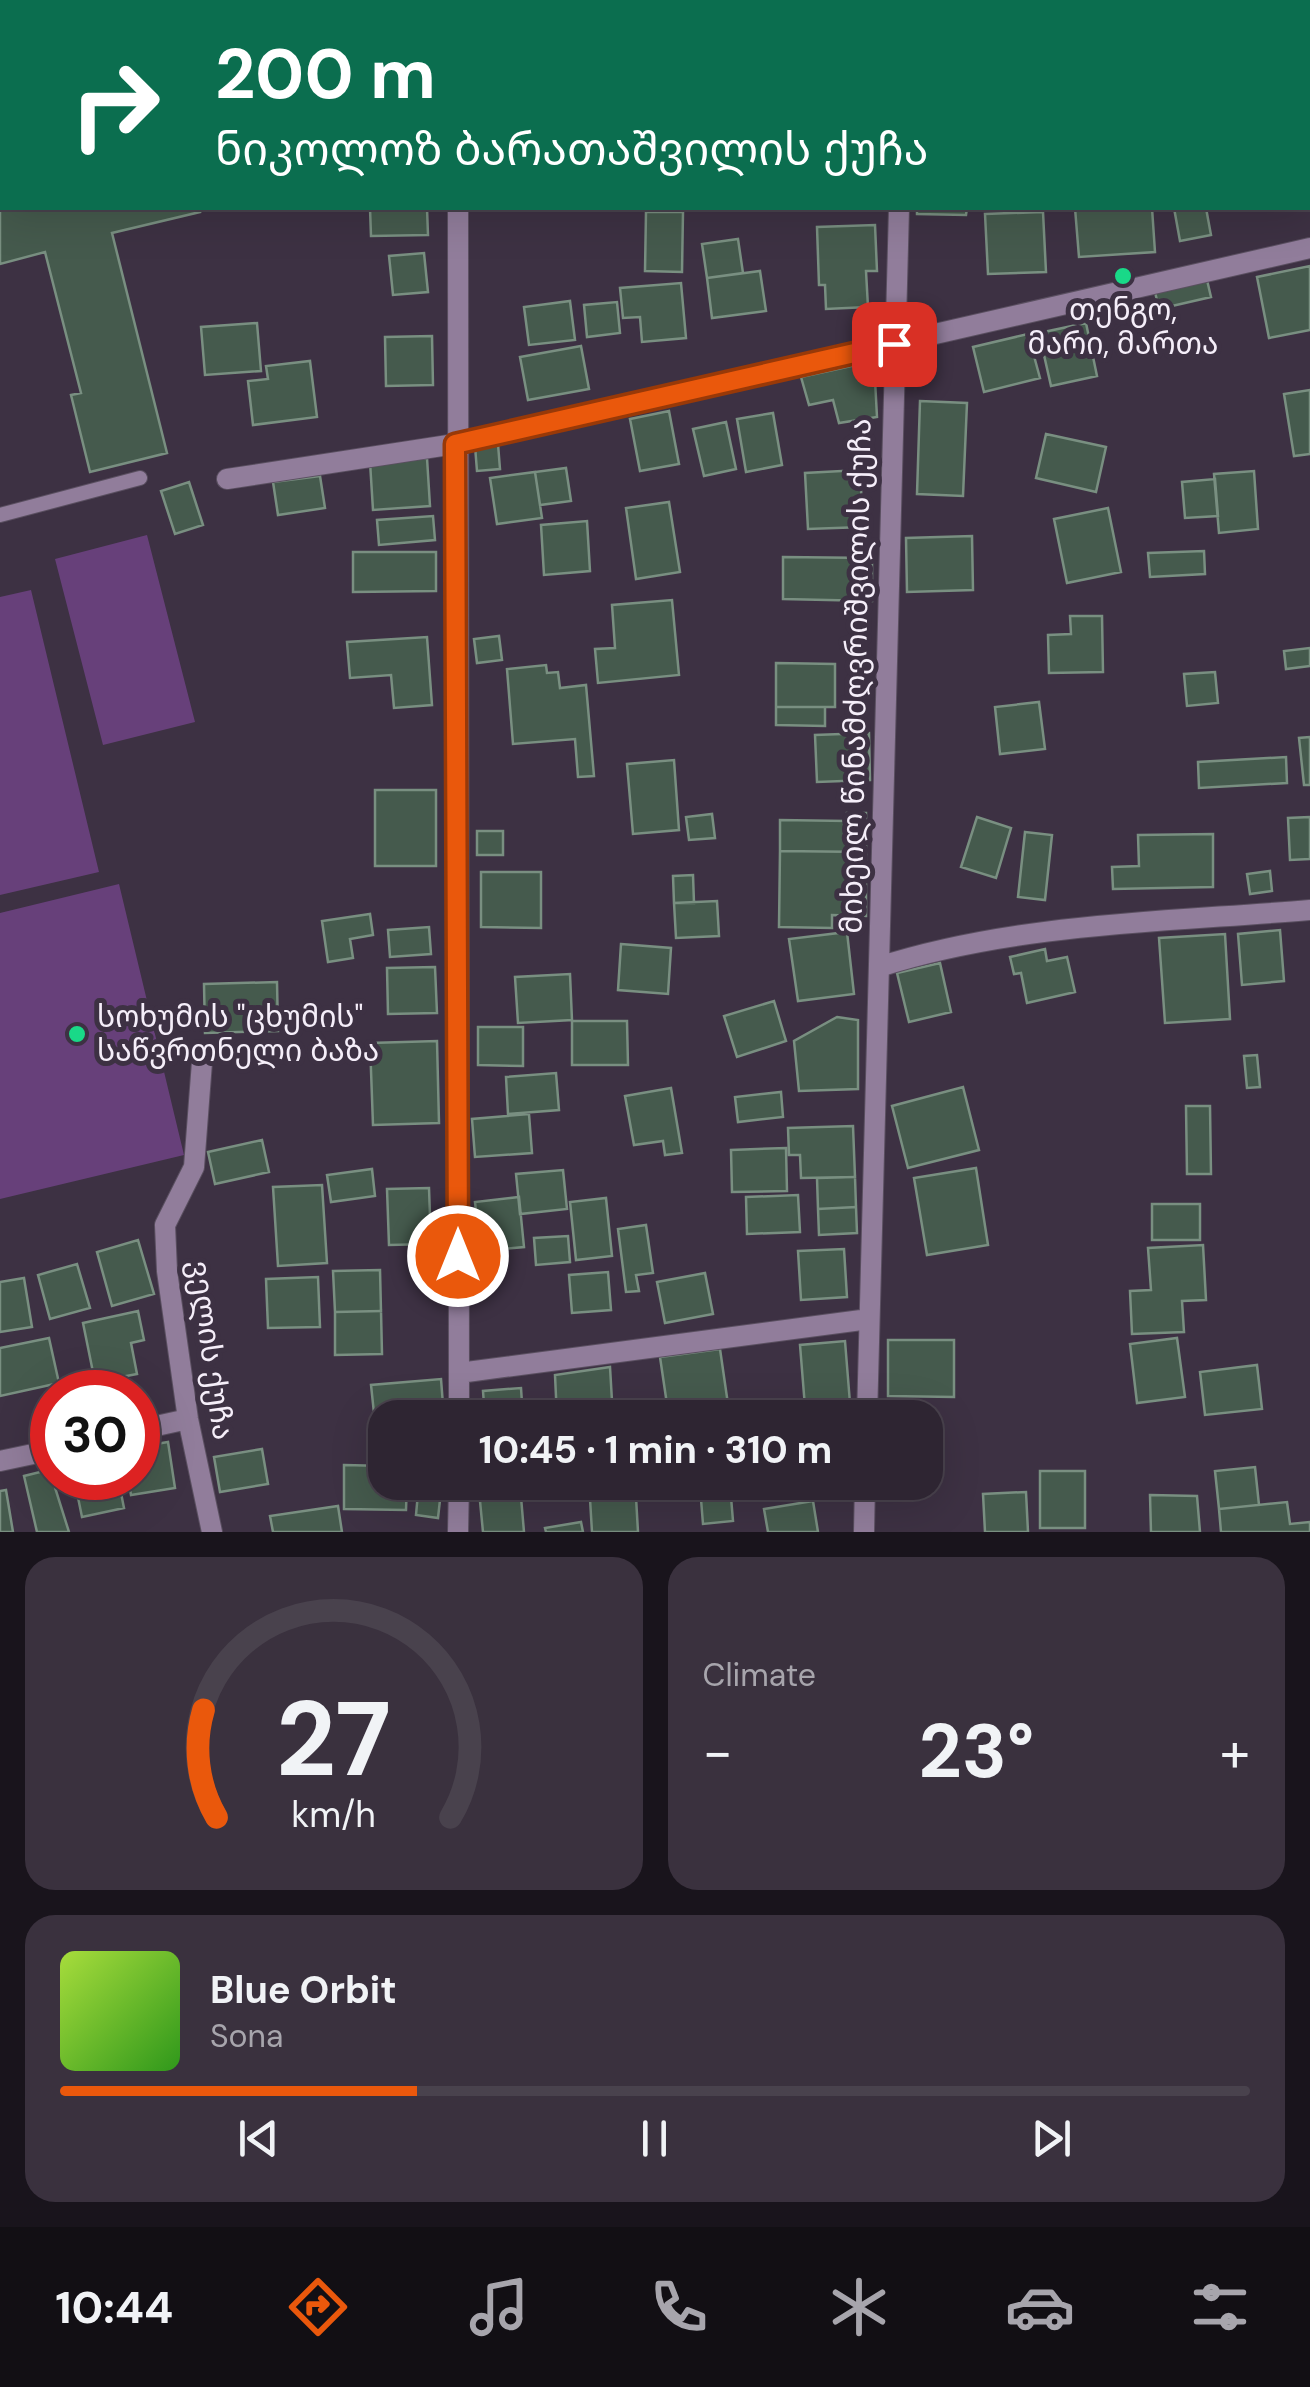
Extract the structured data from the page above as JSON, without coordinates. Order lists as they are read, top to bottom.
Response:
{
  "streets": {
    "street": ["მიხეილ წინამძღვრიშვილის ქუჩა", "ველის ქუჩა"]
  },
  "places": ["თენგო, მარი, მართა", "სოხუმის \"ცხუმის\" საწვრთნელი ბაზა"],
  "page": {
    "turn": ["200 m", "ნიკოლოზ ბარათაშვილის ქუჩა"],
    "limit": "30",
    "trip": "10:45 · 1 min · 310 m",
    "tile": "Climate",
    "heat": ["−", "23°", "+"],
    "song": ["Blue Orbit", "Sona"],
    "tabs": "10:44",
    "gauge": ["27", "km/h"]
  }
}
